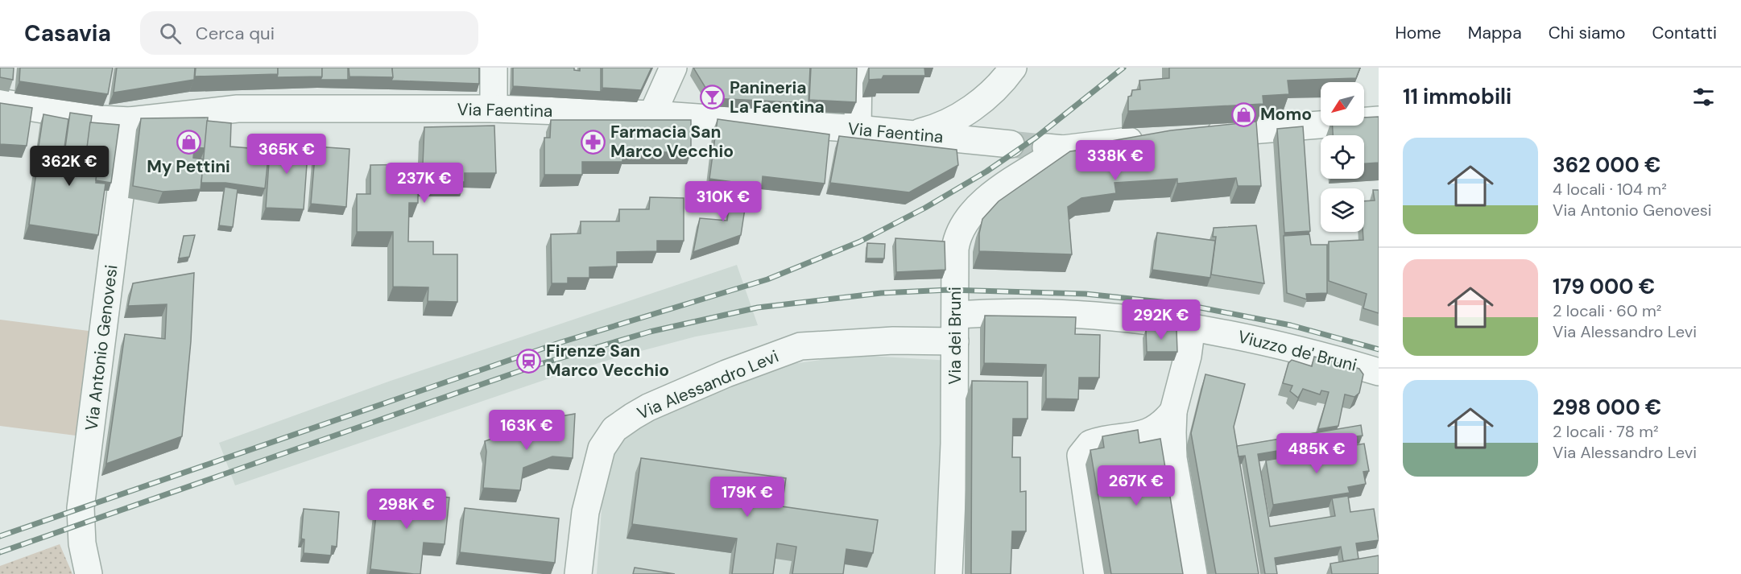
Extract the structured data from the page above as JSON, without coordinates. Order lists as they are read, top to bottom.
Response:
{
  "streets": {
    "street": [
      "Via Faentina",
      "Via dei Bruni",
      "Via Antonio Genovesi",
      "Viuzzo de' Bruni",
      "Via Alessandro Levi"
    ]
  },
  "crossings": [
    ["Via Faentina", "Via Antonio Genovesi"],
    ["Via dei Bruni", "Viuzzo de' Bruni"],
    ["Via dei Bruni", "Via Alessandro Levi"]
  ],
  "places": {
    "bar": ["Panineria La Faentina"],
    "shop": ["Momo", "My Pettini"],
    "pharmacy": ["Farmacia San Marco Vecchio"],
    "station": ["Firenze San Marco Vecchio"]
  },
  "north": "bottom left",
  "page": {
    "header": "Casavia",
    "search": "Cerca qui",
    "nav": [
      "Home",
      "Mappa",
      "Chi siamo",
      "Contatti"
    ],
    "heading": "11 immobili",
    "list": [
      {
        "name": "362 000 €",
        "note": "4 locali · 104 m² · Via Antonio Genovesi"
      },
      {
        "name": "179 000 €",
        "note": "2 locali · 60 m² · Via Alessandro Levi"
      },
      {
        "name": "298 000 €",
        "note": "2 locali · 78 m² · Via Alessandro Levi"
      }
    ],
    "price": [
      "365K €",
      "338K €",
      "362K €",
      "237K €",
      "310K €",
      "292K €",
      "163K €",
      "485K €",
      "267K €",
      "179K €",
      "298K €"
    ]
  }
}
